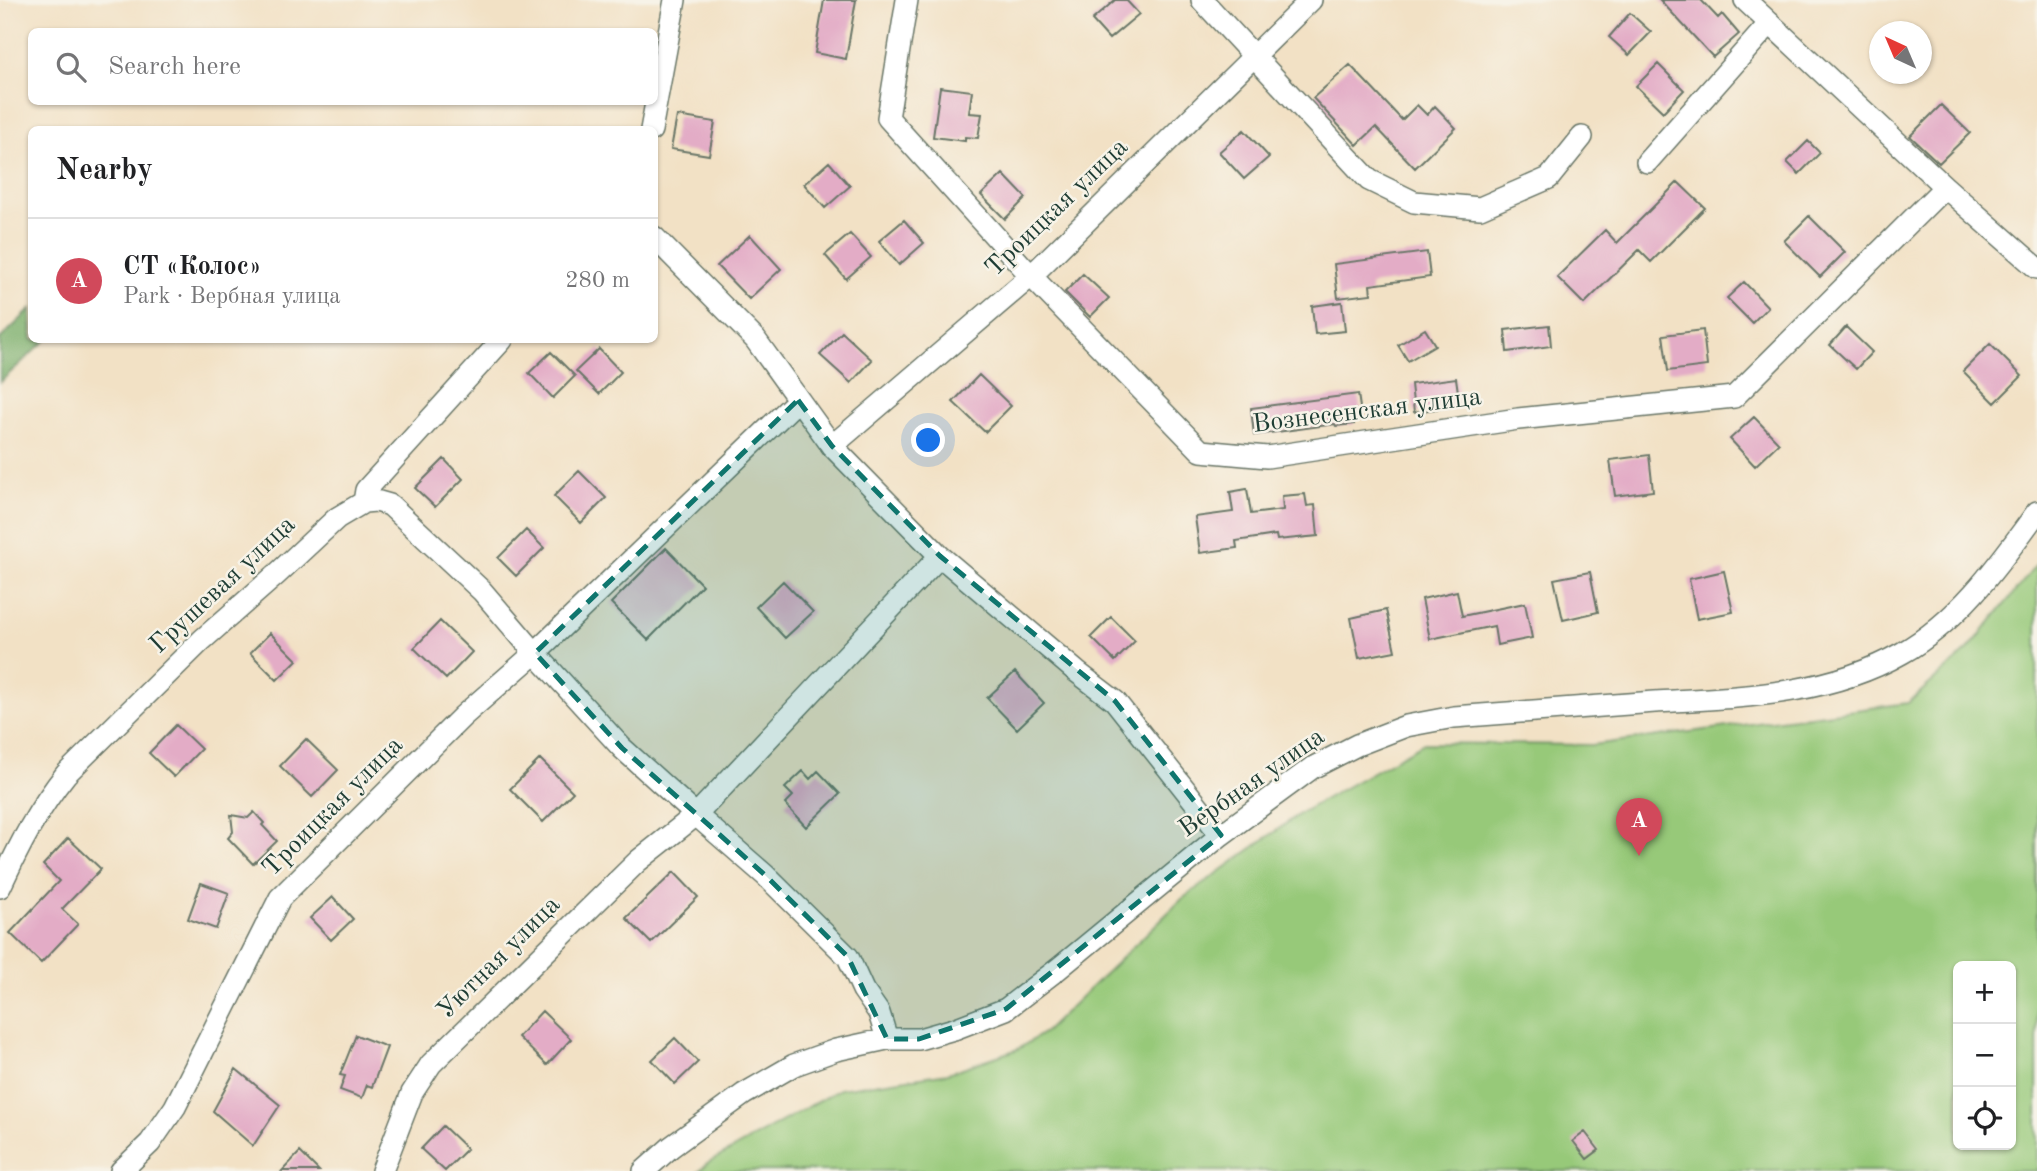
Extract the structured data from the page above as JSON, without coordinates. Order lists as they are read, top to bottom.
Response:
{
  "streets": {
    "street": [
      "Троицкая улица",
      "Вознесенская улица",
      "Грушевая улица",
      "Вербная улица",
      "Уютная улица"
    ]
  },
  "crossings": [
    ["Троицкая улица", "Вознесенская улица"]
  ],
  "north": "top left",
  "page": {
    "search": "Search here",
    "heading": "Nearby",
    "list": [
      {
        "mark": "A",
        "name": "СТ «Колос»",
        "note": "Park · Вербная улица",
        "value": "280 m"
      }
    ],
    "pins": "A",
    "map_buttons": ["+", "−"]
  }
}
